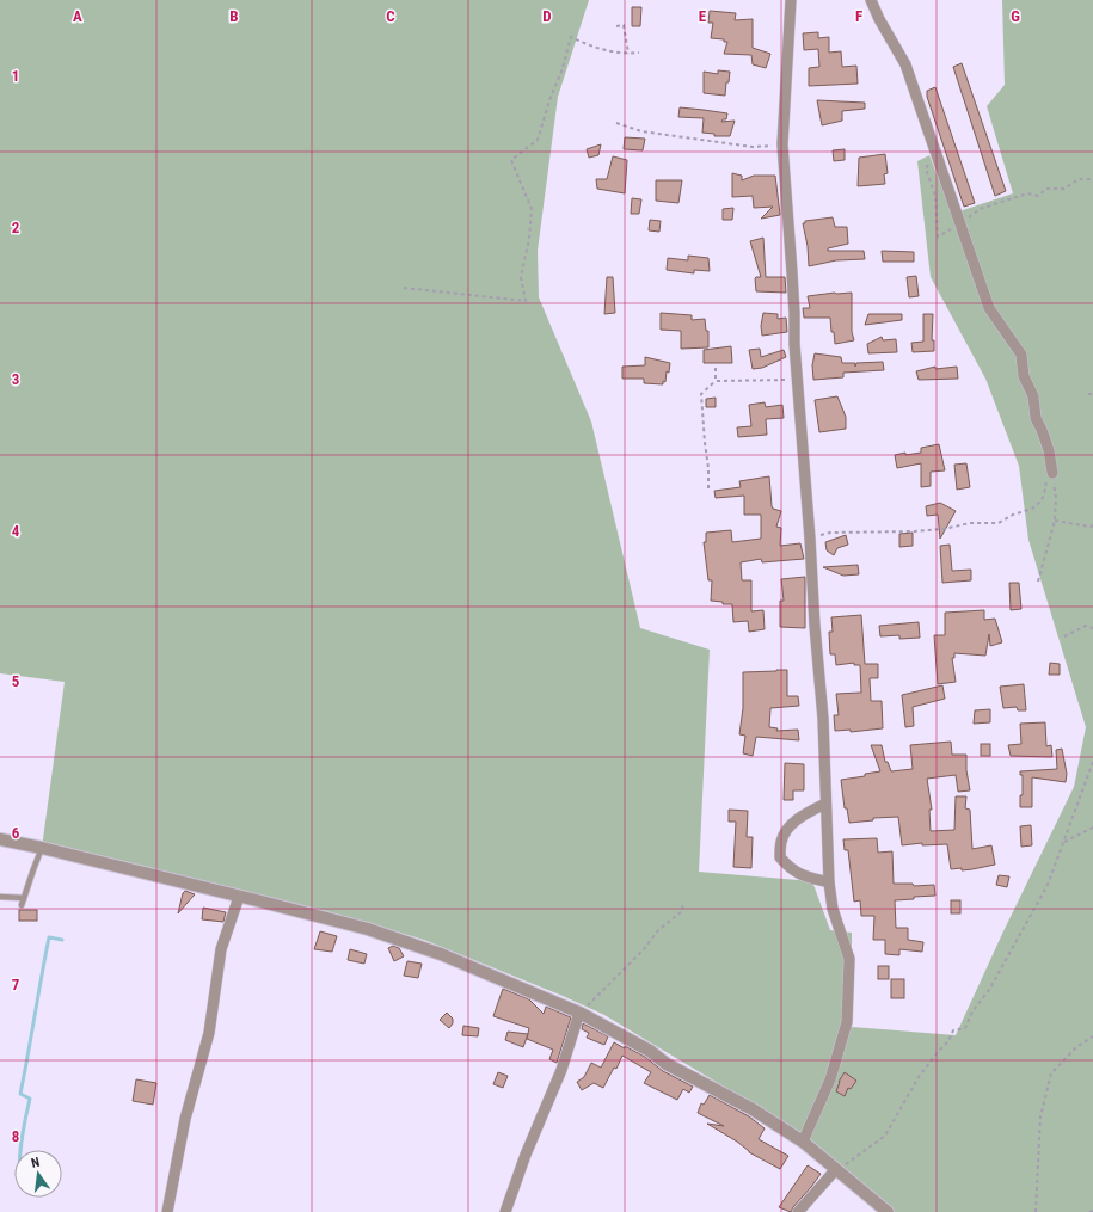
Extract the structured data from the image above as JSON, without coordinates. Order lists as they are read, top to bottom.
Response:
{
  "north": "top",
  "grid": {
    "columns": [
      "A",
      "B",
      "C",
      "D",
      "E",
      "F",
      "G"
    ],
    "rows": [
      "1",
      "2",
      "3",
      "4",
      "5",
      "6",
      "7",
      "8"
    ]
  }
}
